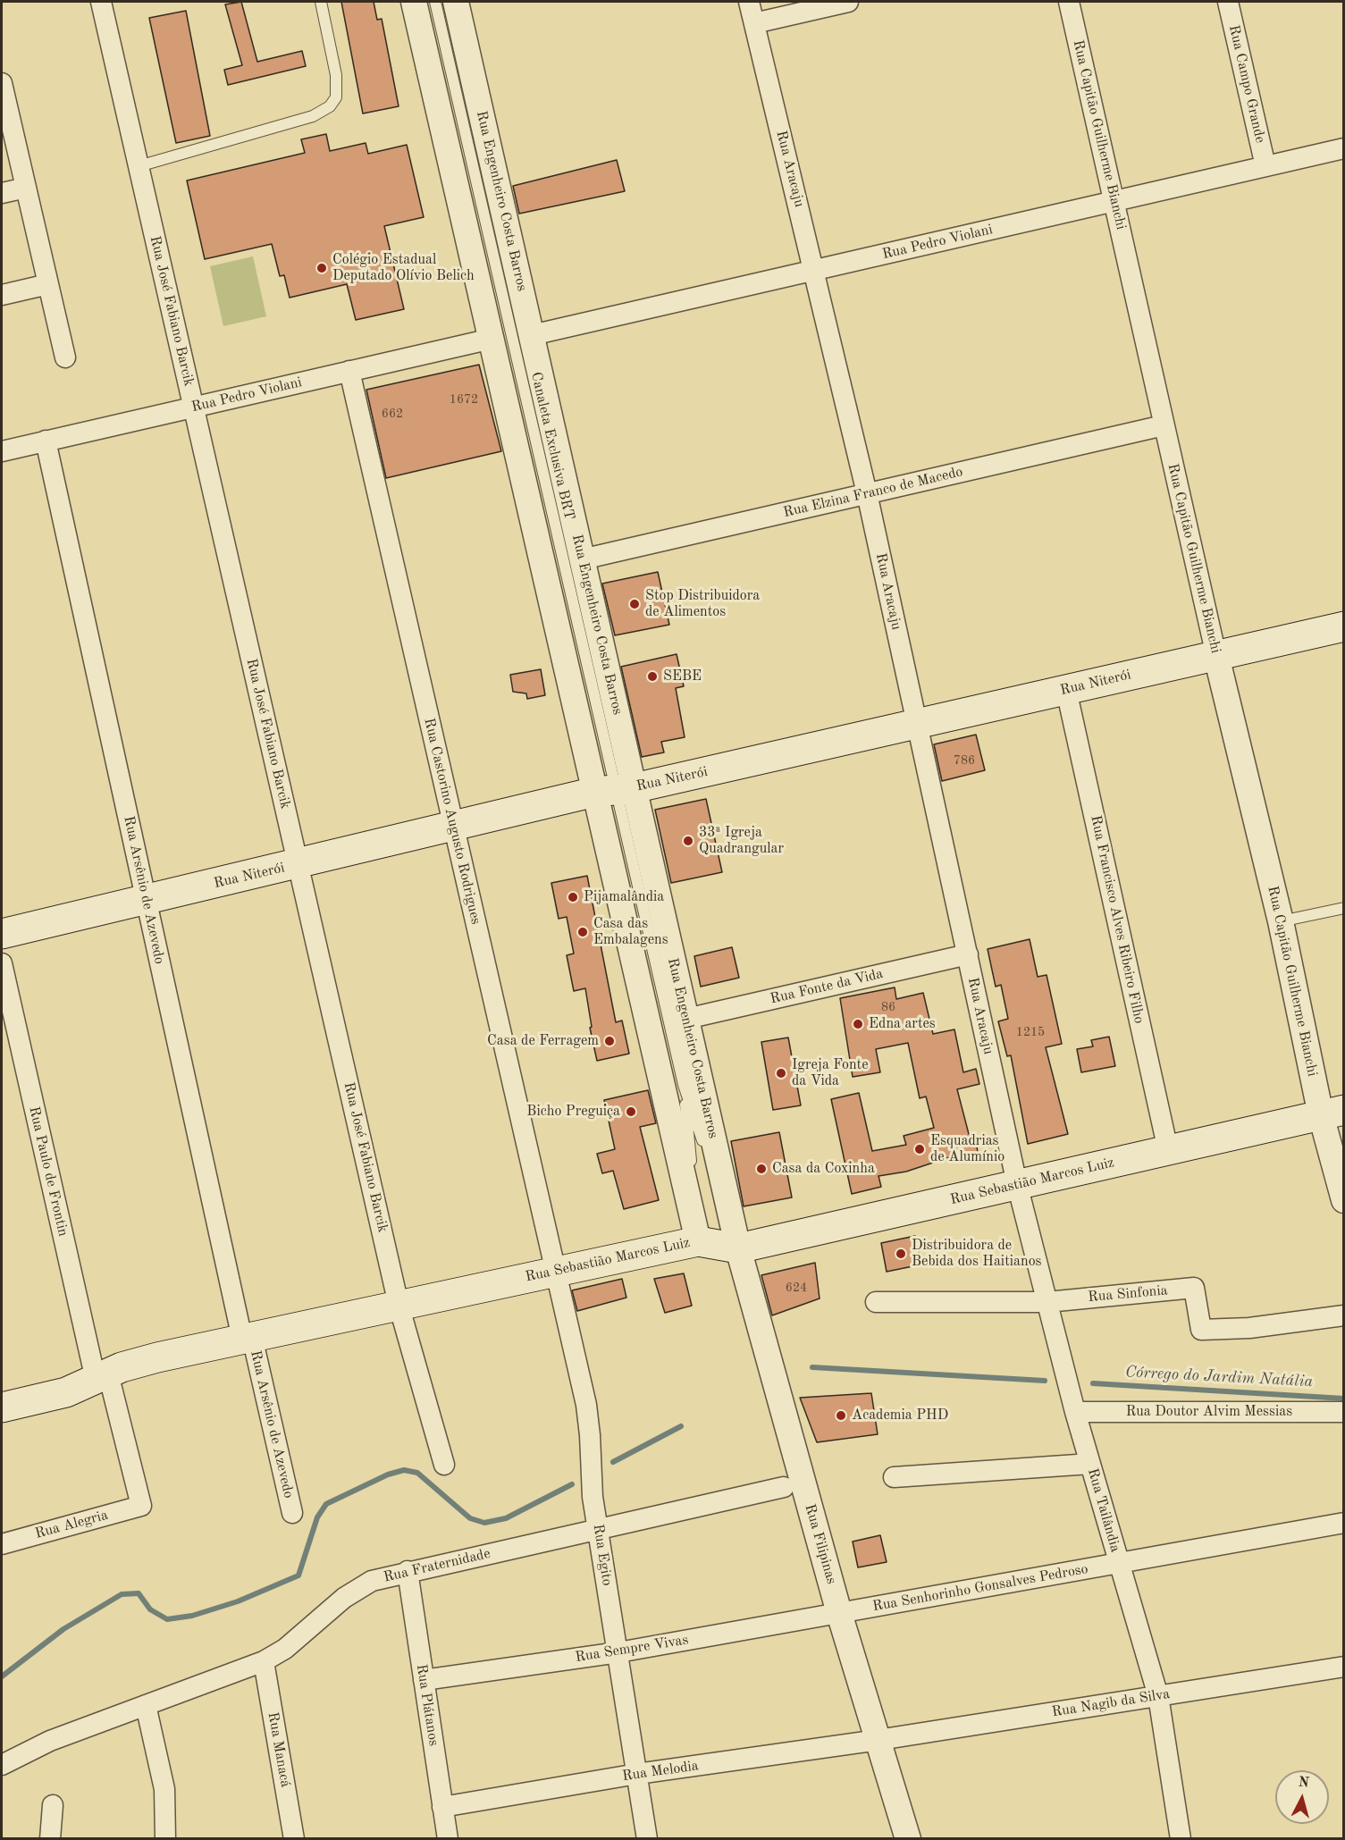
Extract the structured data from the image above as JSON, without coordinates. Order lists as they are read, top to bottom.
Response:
{
  "streets": {
    "main road": ["Rua Niterói", "Rua Sebastião Marcos Luiz"],
    "street": [
      "Rua Campo Grande",
      "Rua Capitão Guilherme Bianchi",
      "Rua Aracaju",
      "Rua Engenheiro Costa Barros",
      "Rua Pedro Violani",
      "Rua José Fabiano Barcik",
      "Rua Elzina Franco de Macedo",
      "Rua Castorino Augusto Rodrigues",
      "Rua Arsênio de Azevedo",
      "Rua Francisco Alves Ribeiro Filho",
      "Rua Fonte da Vida",
      "Rua Paulo de Frontin",
      "Rua Sinfonia",
      "Rua Doutor Alvim Messias",
      "Rua Tailândia",
      "Rua Alegria",
      "Rua Filipinas",
      "Rua Egito",
      "Rua Fraternidade",
      "Rua Senhorinho Gonsalves Pedroso",
      "Rua Sempre Vivas",
      "Rua Nagib da Silva",
      "Rua Plátanos",
      "Rua Manacá",
      "Rua Melodia"
    ],
    "lane": ["Canaleta Exclusiva BRT"]
  },
  "crossings": [
    ["Rua Campo Grande", "Rua Pedro Violani"],
    ["Rua Capitão Guilherme Bianchi", "Rua Pedro Violani"],
    ["Rua Capitão Guilherme Bianchi", "Rua Elzina Franco de Macedo"],
    ["Rua Capitão Guilherme Bianchi", "Rua Niterói"],
    ["Rua Capitão Guilherme Bianchi", "Rua Sebastião Marcos Luiz"],
    ["Rua Aracaju", "Rua Pedro Violani"],
    ["Rua Aracaju", "Rua Elzina Franco de Macedo"],
    ["Rua Aracaju", "Rua Niterói"],
    ["Rua Aracaju", "Rua Fonte da Vida"],
    ["Rua Aracaju", "Rua Sebastião Marcos Luiz"],
    ["Rua Aracaju", "Rua Tailândia"],
    ["Rua Engenheiro Costa Barros", "Rua Pedro Violani"],
    ["Rua Engenheiro Costa Barros", "Canaleta Exclusiva BRT"],
    ["Rua Engenheiro Costa Barros", "Rua Elzina Franco de Macedo"],
    ["Rua Engenheiro Costa Barros", "Rua Niterói"],
    ["Rua Engenheiro Costa Barros", "Rua Fonte da Vida"],
    ["Rua Engenheiro Costa Barros", "Rua Sebastião Marcos Luiz"],
    ["Rua Engenheiro Costa Barros", "Rua Filipinas"],
    ["Rua Pedro Violani", "Rua José Fabiano Barcik"],
    ["Rua Pedro Violani", "Rua Castorino Augusto Rodrigues"],
    ["Rua Pedro Violani", "Rua Arsênio de Azevedo"],
    ["Rua José Fabiano Barcik", "Rua Niterói"],
    ["Rua José Fabiano Barcik", "Rua Sebastião Marcos Luiz"],
    ["Canaleta Exclusiva BRT", "Rua Niterói"],
    ["Canaleta Exclusiva BRT", "Rua Sebastião Marcos Luiz"],
    ["Canaleta Exclusiva BRT", "Rua Filipinas"],
    ["Rua Niterói", "Rua Castorino Augusto Rodrigues"],
    ["Rua Niterói", "Rua Arsênio de Azevedo"],
    ["Rua Niterói", "Rua Francisco Alves Ribeiro Filho"],
    ["Rua Castorino Augusto Rodrigues", "Rua Sebastião Marcos Luiz"],
    ["Rua Castorino Augusto Rodrigues", "Rua Egito"],
    ["Rua Arsênio de Azevedo", "Rua Sebastião Marcos Luiz"],
    ["Rua Francisco Alves Ribeiro Filho", "Rua Sebastião Marcos Luiz"],
    ["Rua Paulo de Frontin", "Rua Sebastião Marcos Luiz"],
    ["Rua Paulo de Frontin", "Rua Alegria"],
    ["Rua Sebastião Marcos Luiz", "Rua Tailândia"],
    ["Rua Sebastião Marcos Luiz", "Rua Filipinas"],
    ["Rua Sebastião Marcos Luiz", "Rua Egito"],
    ["Rua Sinfonia", "Rua Tailândia"],
    ["Rua Doutor Alvim Messias", "Rua Tailândia"],
    ["Rua Tailândia", "Rua Senhorinho Gonsalves Pedroso"],
    ["Rua Tailândia", "Rua Nagib da Silva"],
    ["Rua Filipinas", "Rua Senhorinho Gonsalves Pedroso"],
    ["Rua Filipinas", "Rua Sempre Vivas"],
    ["Rua Filipinas", "Rua Nagib da Silva"],
    ["Rua Filipinas", "Rua Melodia"],
    ["Rua Egito", "Rua Fraternidade"],
    ["Rua Egito", "Rua Sempre Vivas"],
    ["Rua Egito", "Rua Melodia"],
    ["Rua Fraternidade", "Rua Plátanos"],
    ["Rua Fraternidade", "Rua Manacá"],
    ["Rua Senhorinho Gonsalves Pedroso", "Rua Sempre Vivas"],
    ["Rua Sempre Vivas", "Rua Plátanos"],
    ["Rua Nagib da Silva", "Rua Melodia"],
    ["Rua Plátanos", "Rua Melodia"]
  ],
  "water": ["Córrego do Jardim Natália"],
  "places": [
    "Colégio Estadual Deputado Olívio Belich",
    "Stop Distribuidora de Alimentos",
    "SEBE",
    "33ª Igreja Quadrangular",
    "Pijamalândia",
    "Casa das Embalagens",
    "Edna artes",
    "Casa de Ferragem",
    "Igreja Fonte da Vida",
    "Bicho Preguiça",
    "Esquadrias de Alumínio",
    "Casa da Coxinha",
    "Distribuidora de Bebida dos Haitianos",
    "Academia PHD"
  ],
  "house_numbers": [
    "1672",
    "662",
    "786",
    "86",
    "1215",
    "624"
  ],
  "north": "top"
}
